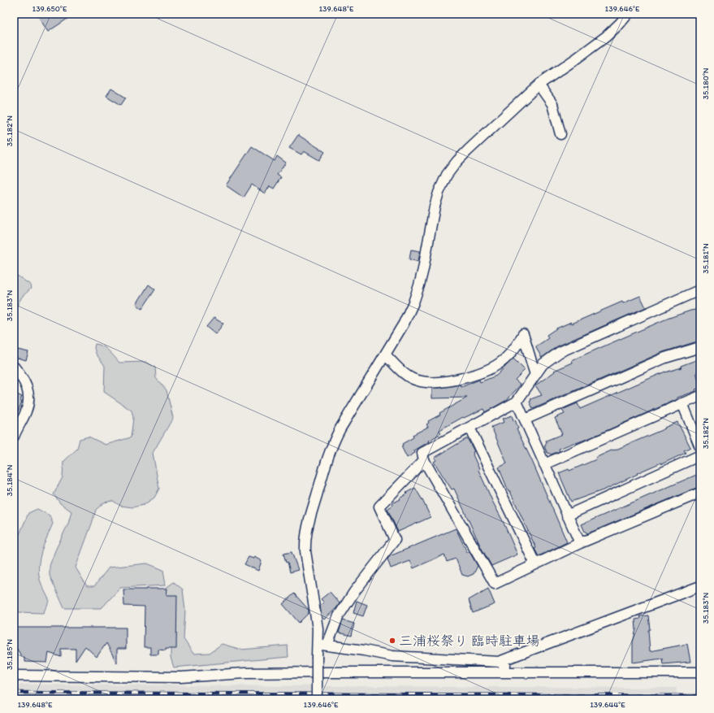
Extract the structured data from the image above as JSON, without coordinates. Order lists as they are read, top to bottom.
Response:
{
  "places": ["三浦桜祭り 臨時駐車場"],
  "coordinates": [
    "139.650°E",
    "139.648°E",
    "139.646°E",
    "35.180°N",
    "35.182°N",
    "35.181°N",
    "35.183°N",
    "35.184°N",
    "35.185°N",
    "139.644°E"
  ]
}
